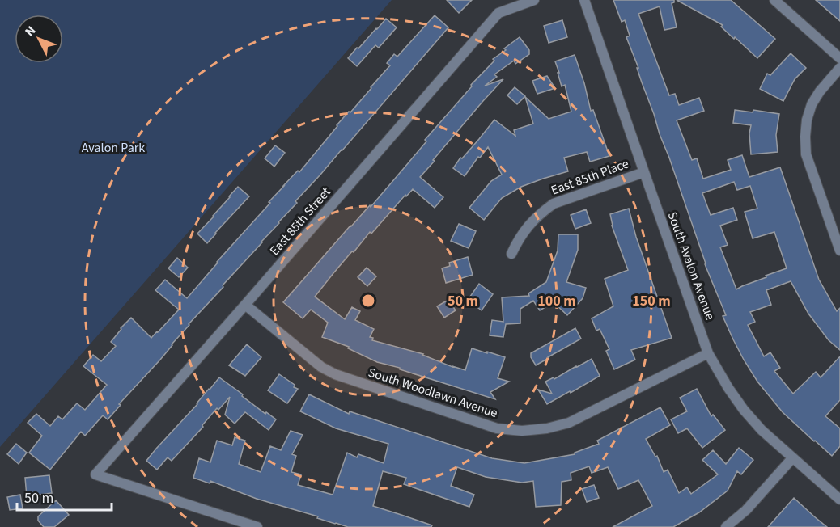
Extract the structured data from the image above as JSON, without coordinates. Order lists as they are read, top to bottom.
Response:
{
  "streets": {
    "street": [
      "East 85th Place",
      "East 85th Street",
      "South Avalon Avenue",
      "South Woodlawn Avenue"
    ]
  },
  "crossings": [
    ["East 85th Place", "South Avalon Avenue"],
    ["East 85th Street", "South Woodlawn Avenue"],
    ["South Avalon Avenue", "South Woodlawn Avenue"]
  ],
  "parks": ["Avalon Park"],
  "scale_bar": "50 m",
  "north": "top left",
  "rings": ["50 m", "100 m", "150 m"]
}
